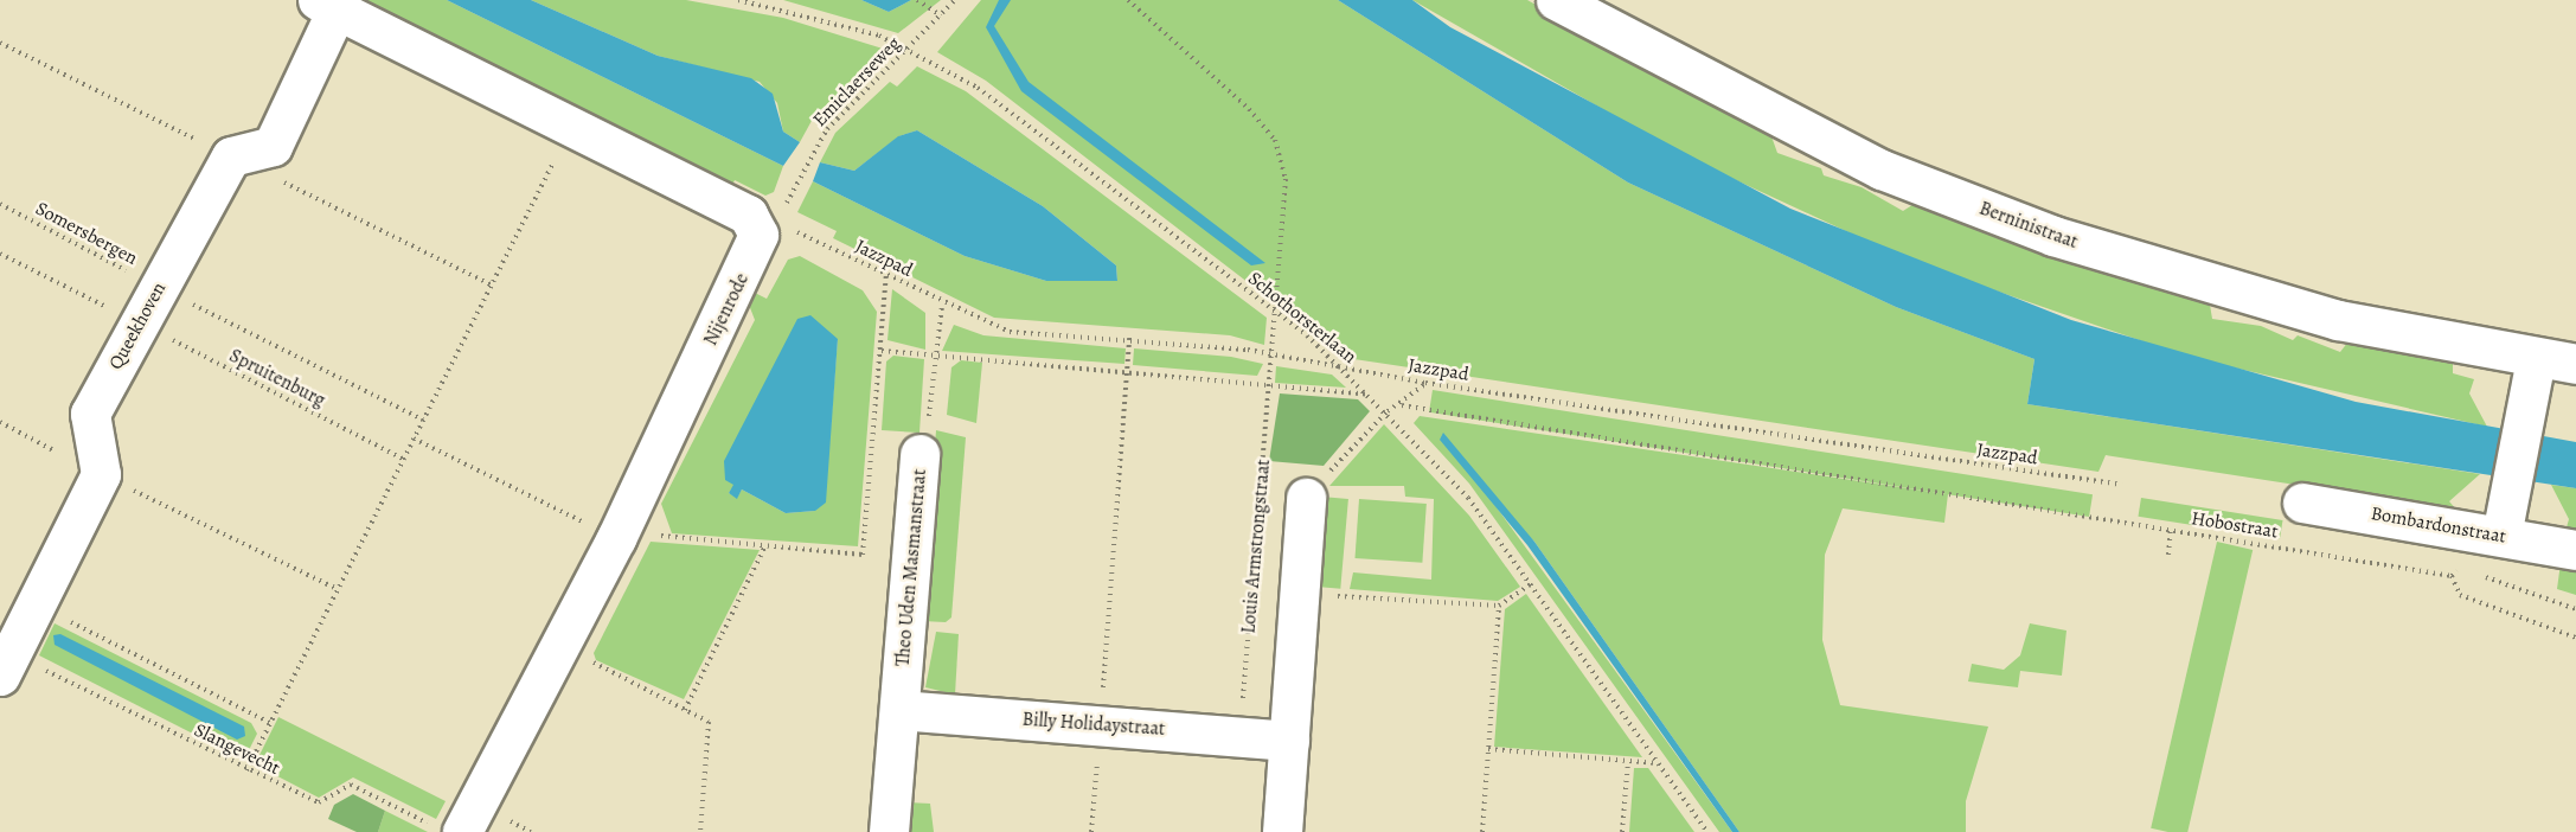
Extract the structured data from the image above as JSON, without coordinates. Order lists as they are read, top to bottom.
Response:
{
  "streets": {
    "street": [
      "Berninistraat",
      "Nijenrode",
      "Queekhoven",
      "Bombardonstraat",
      "Theo Uden Masmanstraat",
      "Billy Holidaystraat"
    ],
    "path": [
      "Emiclaerseweg",
      "Somersbergen",
      "Jazzpad",
      "Schothorsterlaan",
      "Spruitenburg",
      "Hobostraat",
      "Louis Armstrongstraat",
      "Slangevecht"
    ]
  },
  "crossings": [
    ["Emiclaerseweg", "Schothorsterlaan"],
    ["Somersbergen", "Queekhoven"],
    ["Somersbergen", "Spruitenburg"],
    ["Jazzpad", "Schothorsterlaan"],
    ["Jazzpad", "Louis Armstrongstraat"],
    ["Jazzpad", "Theo Uden Masmanstraat"],
    ["Nijenrode", "Slangevecht"],
    ["Schothorsterlaan", "Louis Armstrongstraat"],
    ["Queekhoven", "Spruitenburg"],
    ["Hobostraat", "Bombardonstraat"],
    ["Louis Armstrongstraat", "Billy Holidaystraat"],
    ["Theo Uden Masmanstraat", "Billy Holidaystraat"]
  ]
}
